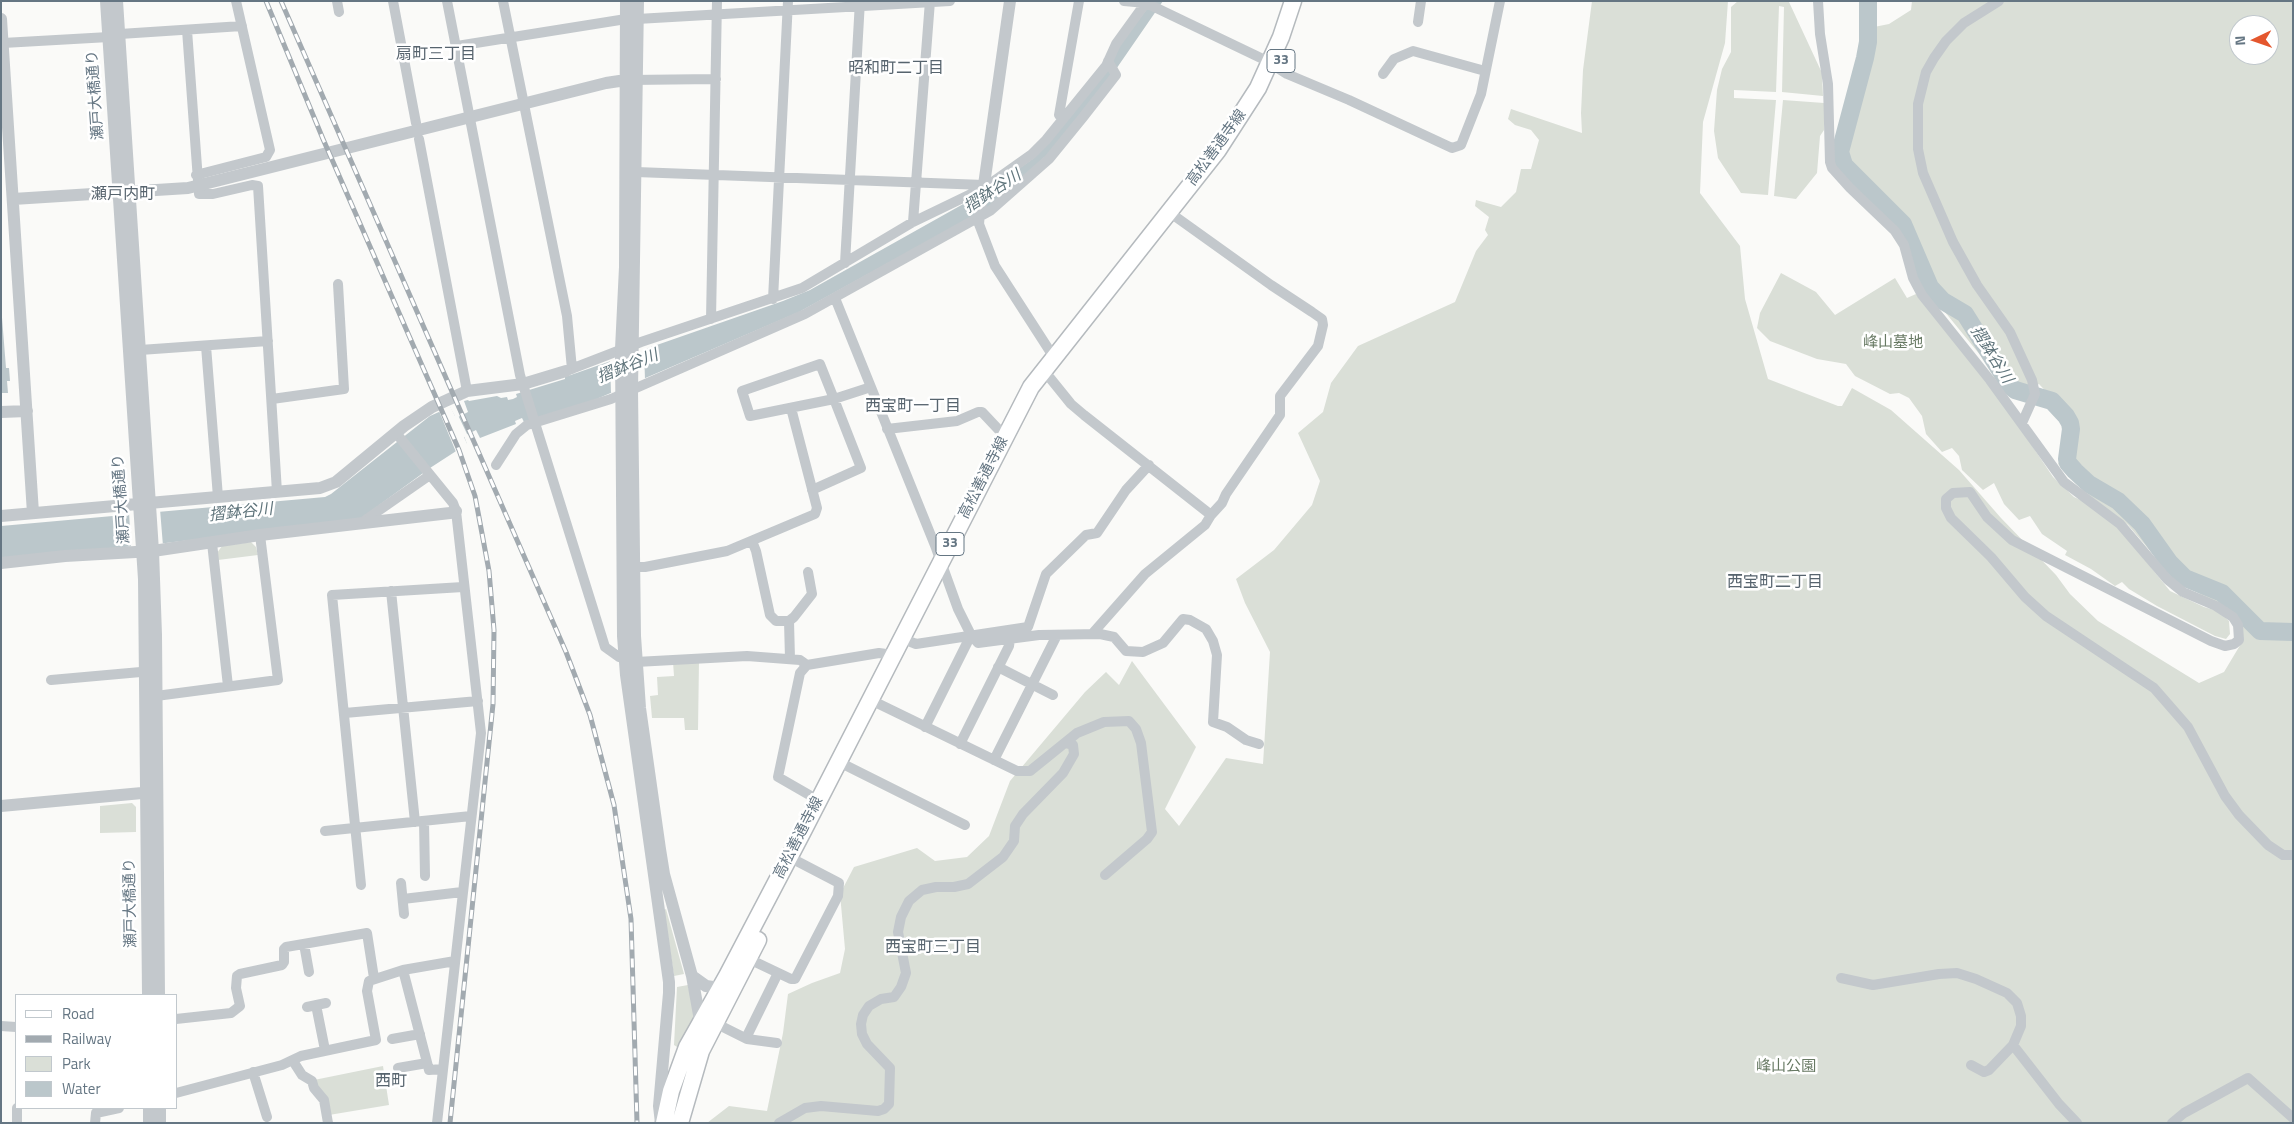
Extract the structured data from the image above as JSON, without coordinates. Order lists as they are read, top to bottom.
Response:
{
  "streets": {
    "main road": ["33", "高松善通寺線"],
    "street": ["瀬戸大橋通り"]
  },
  "districts": [
    "扇町三丁目",
    "昭和町二丁目",
    "瀬戸内町",
    "西宝町一丁目",
    "西宝町二丁目",
    "西宝町三丁目",
    "西町"
  ],
  "water": ["摺鉢谷川"],
  "parks": ["峰山墓地", "峰山公園"],
  "legend": [
    "Road",
    "Railway",
    "Park",
    "Water"
  ],
  "north": "left"
}
